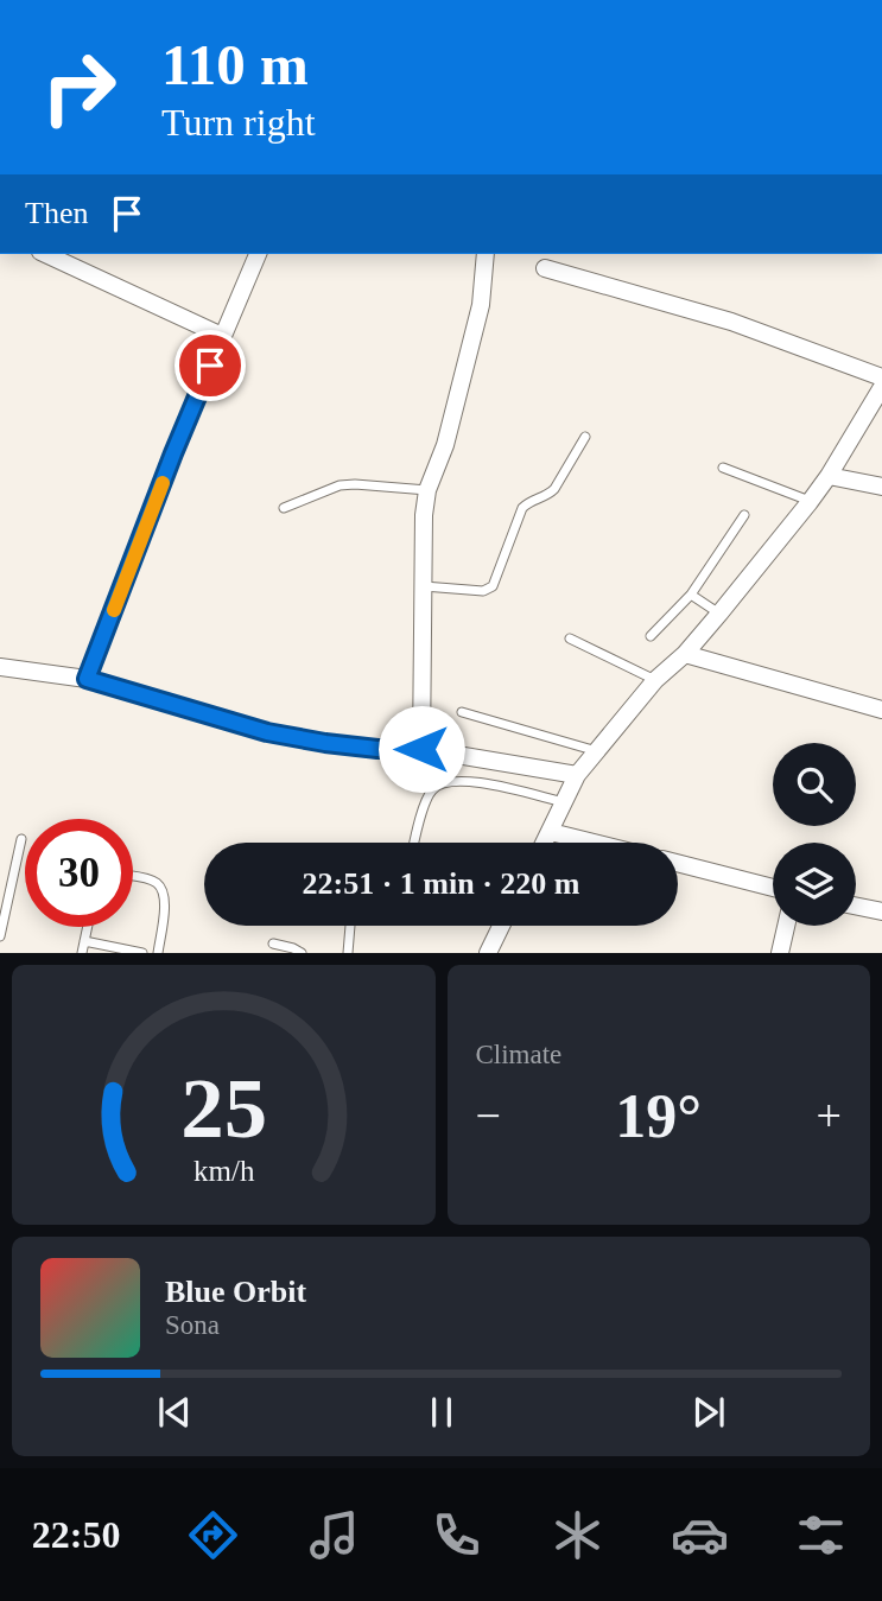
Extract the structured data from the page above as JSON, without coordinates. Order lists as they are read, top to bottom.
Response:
{
  "page": {
    "turn": ["110 m", "Turn right"],
    "then": "Then",
    "limit": "30",
    "trip": "22:51 · 1 min · 220 m",
    "tile": "Climate",
    "heat": ["−", "19°", "+"],
    "song": ["Blue Orbit", "Sona"],
    "tabs": "22:50",
    "gauge": ["25", "km/h"]
  }
}
